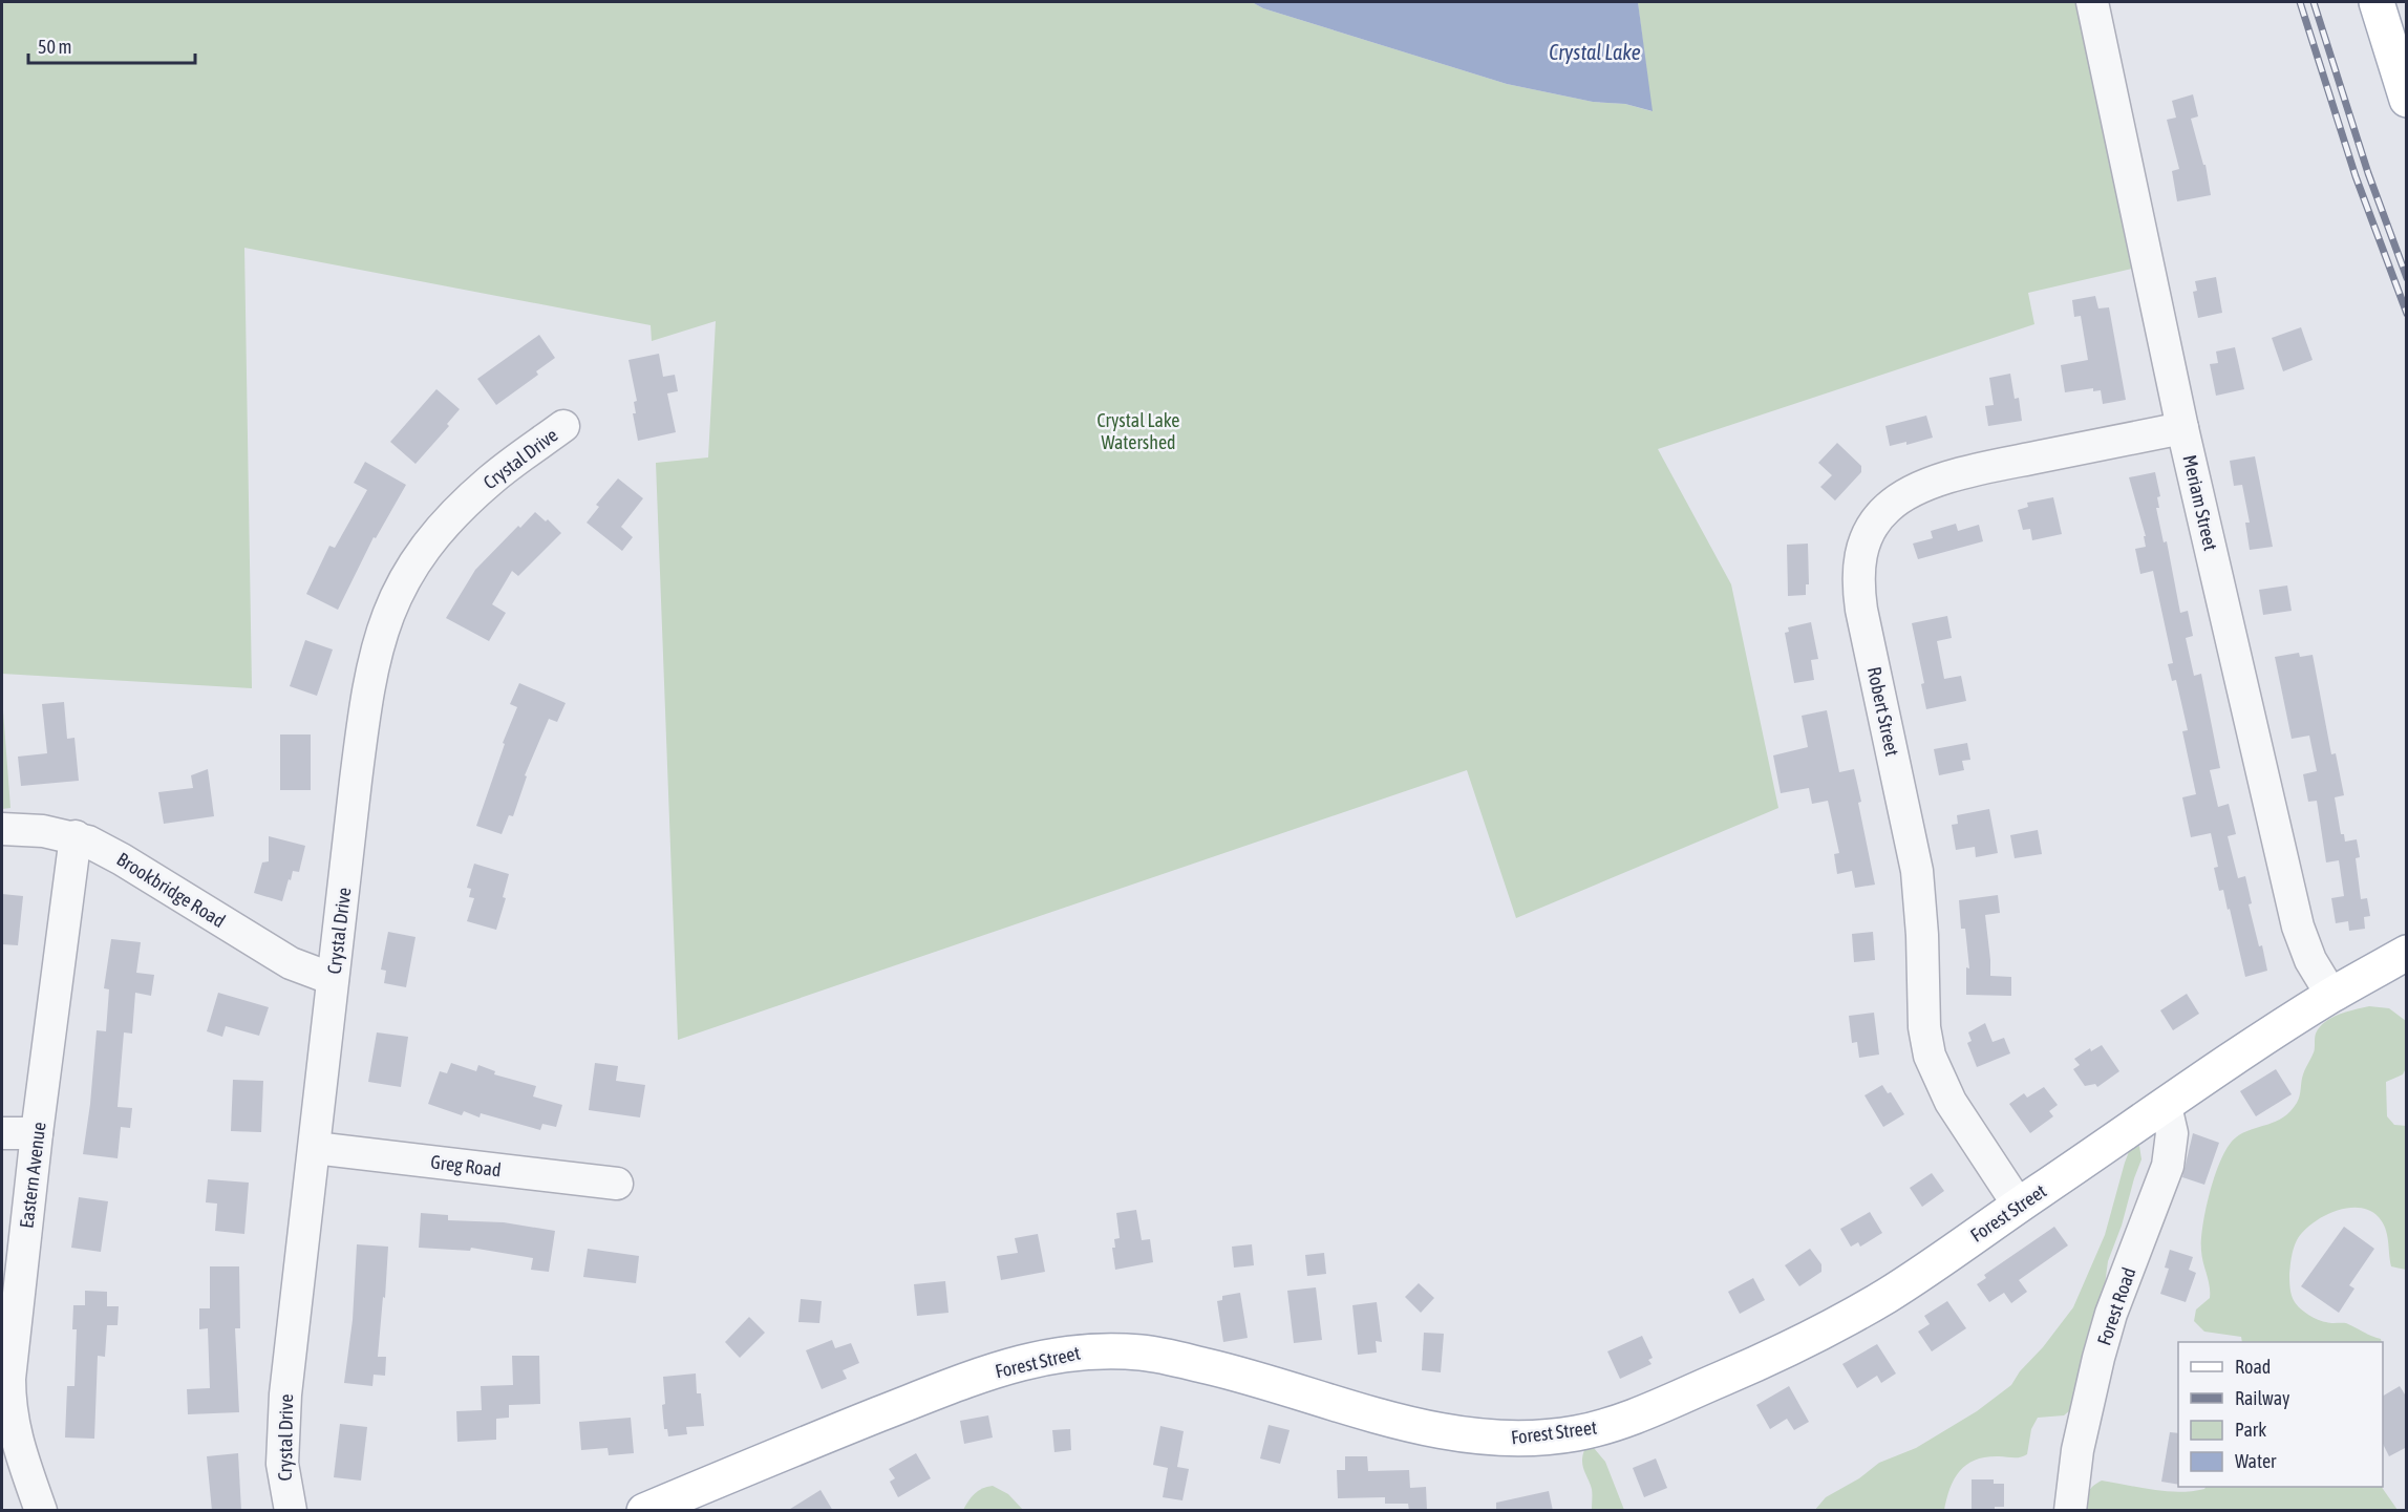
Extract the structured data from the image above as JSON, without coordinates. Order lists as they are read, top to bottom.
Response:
{
  "streets": {
    "main road": ["Forest Street"],
    "street": [
      "Crystal Drive",
      "Meriam Street",
      "Robert Street",
      "Brookbridge Road",
      "Greg Road",
      "Eastern Avenue",
      "Forest Road"
    ]
  },
  "crossings": [
    ["Crystal Drive", "Brookbridge Road"],
    ["Crystal Drive", "Greg Road"],
    ["Meriam Street", "Robert Street"],
    ["Meriam Street", "Forest Street"],
    ["Robert Street", "Forest Street"],
    ["Brookbridge Road", "Eastern Avenue"],
    ["Forest Street", "Forest Road"]
  ],
  "water": ["Crystal Lake"],
  "parks": ["Crystal Lake Watershed"],
  "legend": [
    "Road",
    "Railway",
    "Park",
    "Water"
  ],
  "scale_bar": "50 m"
}
